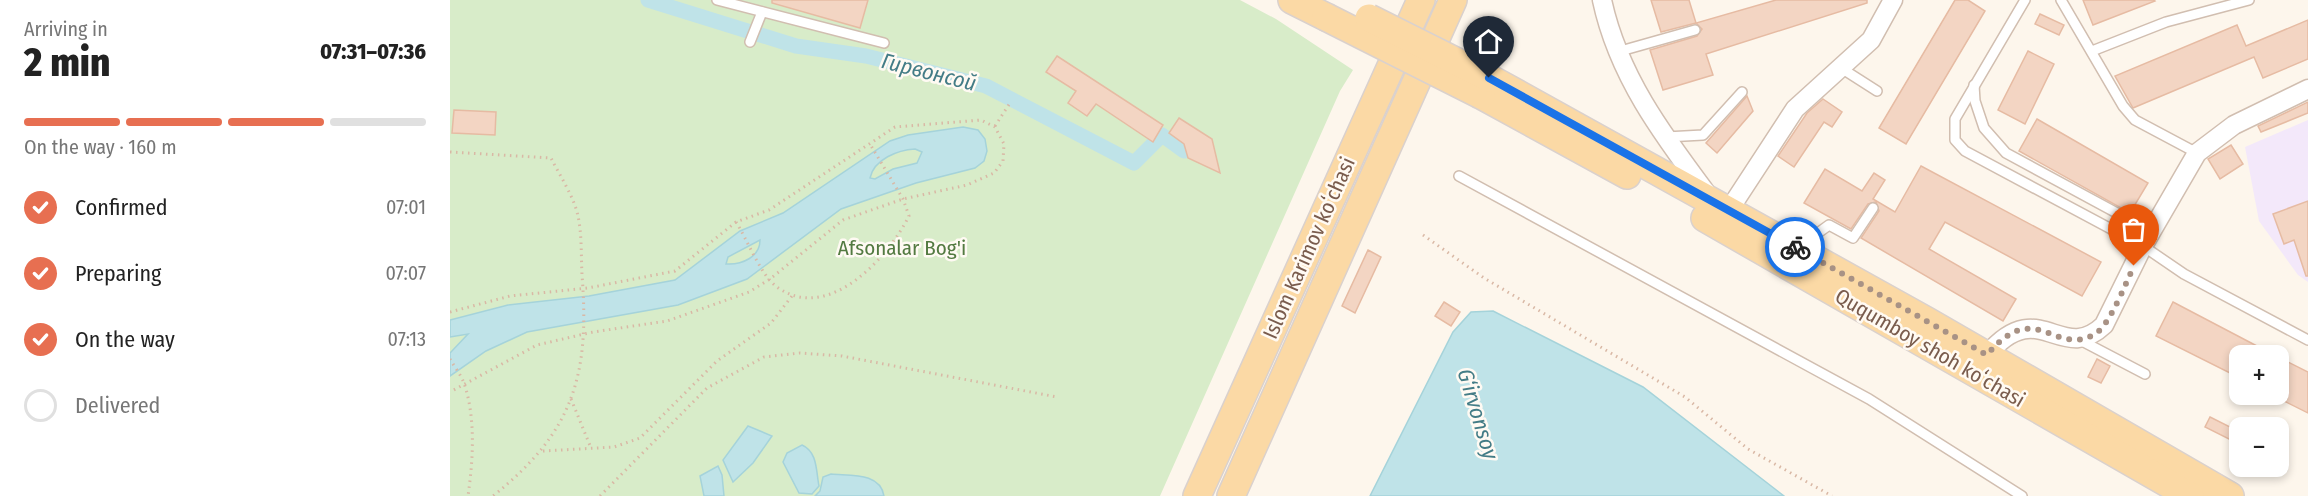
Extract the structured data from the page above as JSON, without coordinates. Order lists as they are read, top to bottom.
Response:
{
  "streets": {
    "main road": ["Islom Karimov koʻchasi", "Ququmboy shoh koʻchasi"]
  },
  "water": ["Гирвонсой", "G‘irvonsoy"],
  "parks": ["Afsonalar Bog'i"],
  "page": {
    "heading": ["2 min", "Arriving in", "07:31–07:36"],
    "bar": "On the way · 160 m",
    "list": [
      ["Confirmed", "07:01"],
      ["Preparing", "07:07"],
      ["On the way", "07:13"],
      "Delivered"
    ],
    "map_buttons": ["+", "−"]
  }
}
